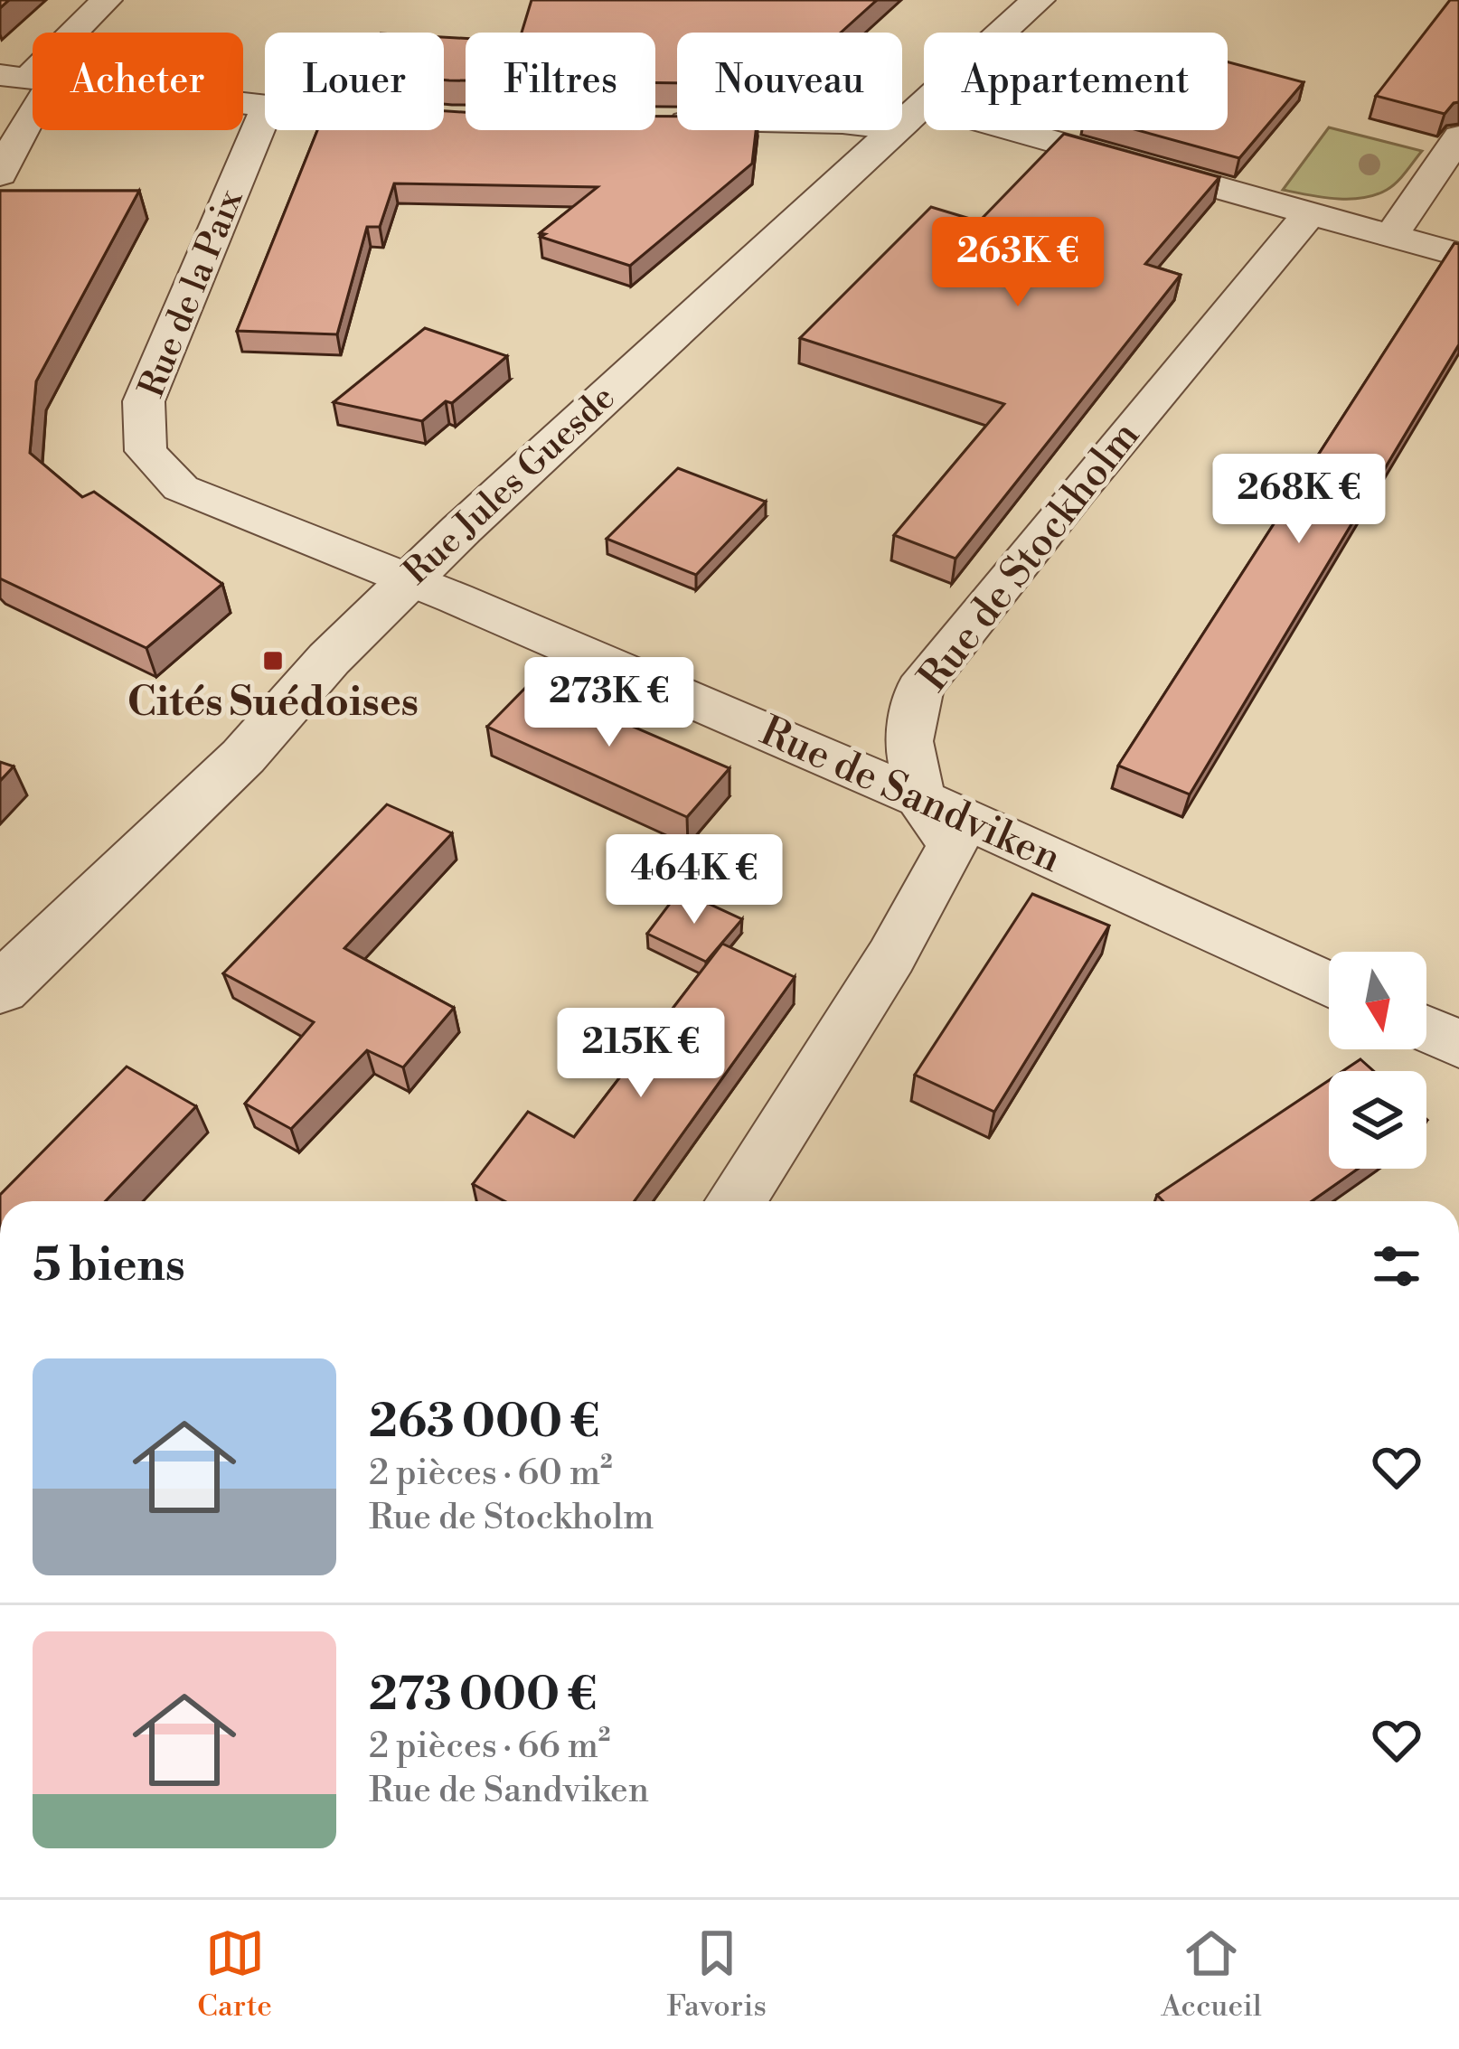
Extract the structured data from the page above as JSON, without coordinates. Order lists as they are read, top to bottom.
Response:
{
  "streets": {
    "street": [
      "Rue de la Paix",
      "Rue Jules Guesde",
      "Rue de Stockholm",
      "Rue de Sandviken"
    ]
  },
  "crossings": [
    ["Rue de la Paix", "Rue Jules Guesde"],
    ["Rue de la Paix", "Rue de Sandviken"],
    ["Rue Jules Guesde", "Rue de Sandviken"],
    ["Rue de Stockholm", "Rue de Sandviken"]
  ],
  "places": {
    "transit": ["Cités Suédoises"]
  },
  "north": "bottom",
  "page": {
    "chip": [
      "Acheter",
      "Louer",
      "Filtres",
      "Nouveau",
      "Appartement"
    ],
    "price": [
      "263K €",
      "268K €",
      "273K €",
      "464K €",
      "215K €"
    ],
    "heading": "5 biens",
    "list": [
      {
        "name": "263 000 €",
        "note": "2 pièces · 60 m² · Rue de Stockholm"
      },
      {
        "name": "273 000 €",
        "note": "2 pièces · 66 m² · Rue de Sandviken"
      }
    ],
    "tabs": ["Carte", "Favoris", "Accueil"]
  }
}
